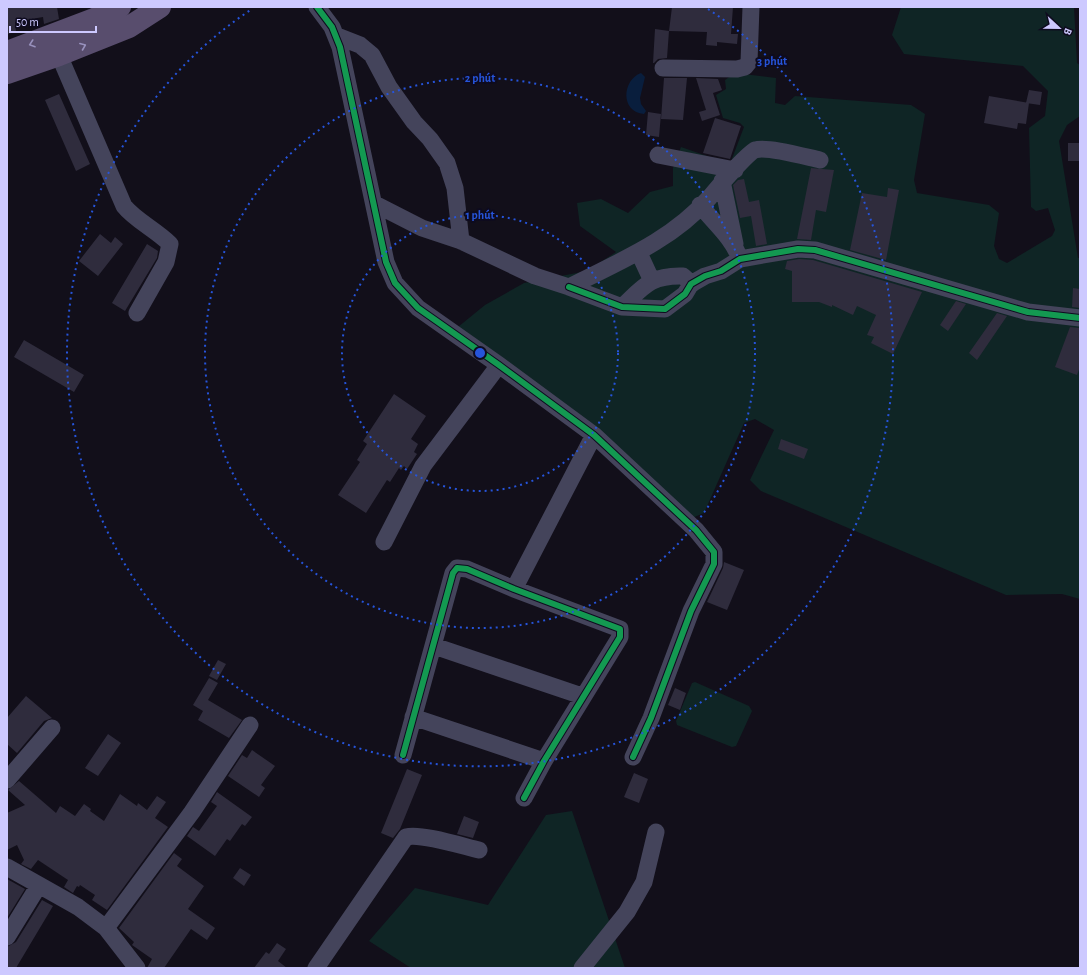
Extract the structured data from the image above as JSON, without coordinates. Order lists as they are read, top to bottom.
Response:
{
  "scale_bar": "50 m",
  "north": "right",
  "rings": ["3 phút", "2 phút", "1 phút"]
}
